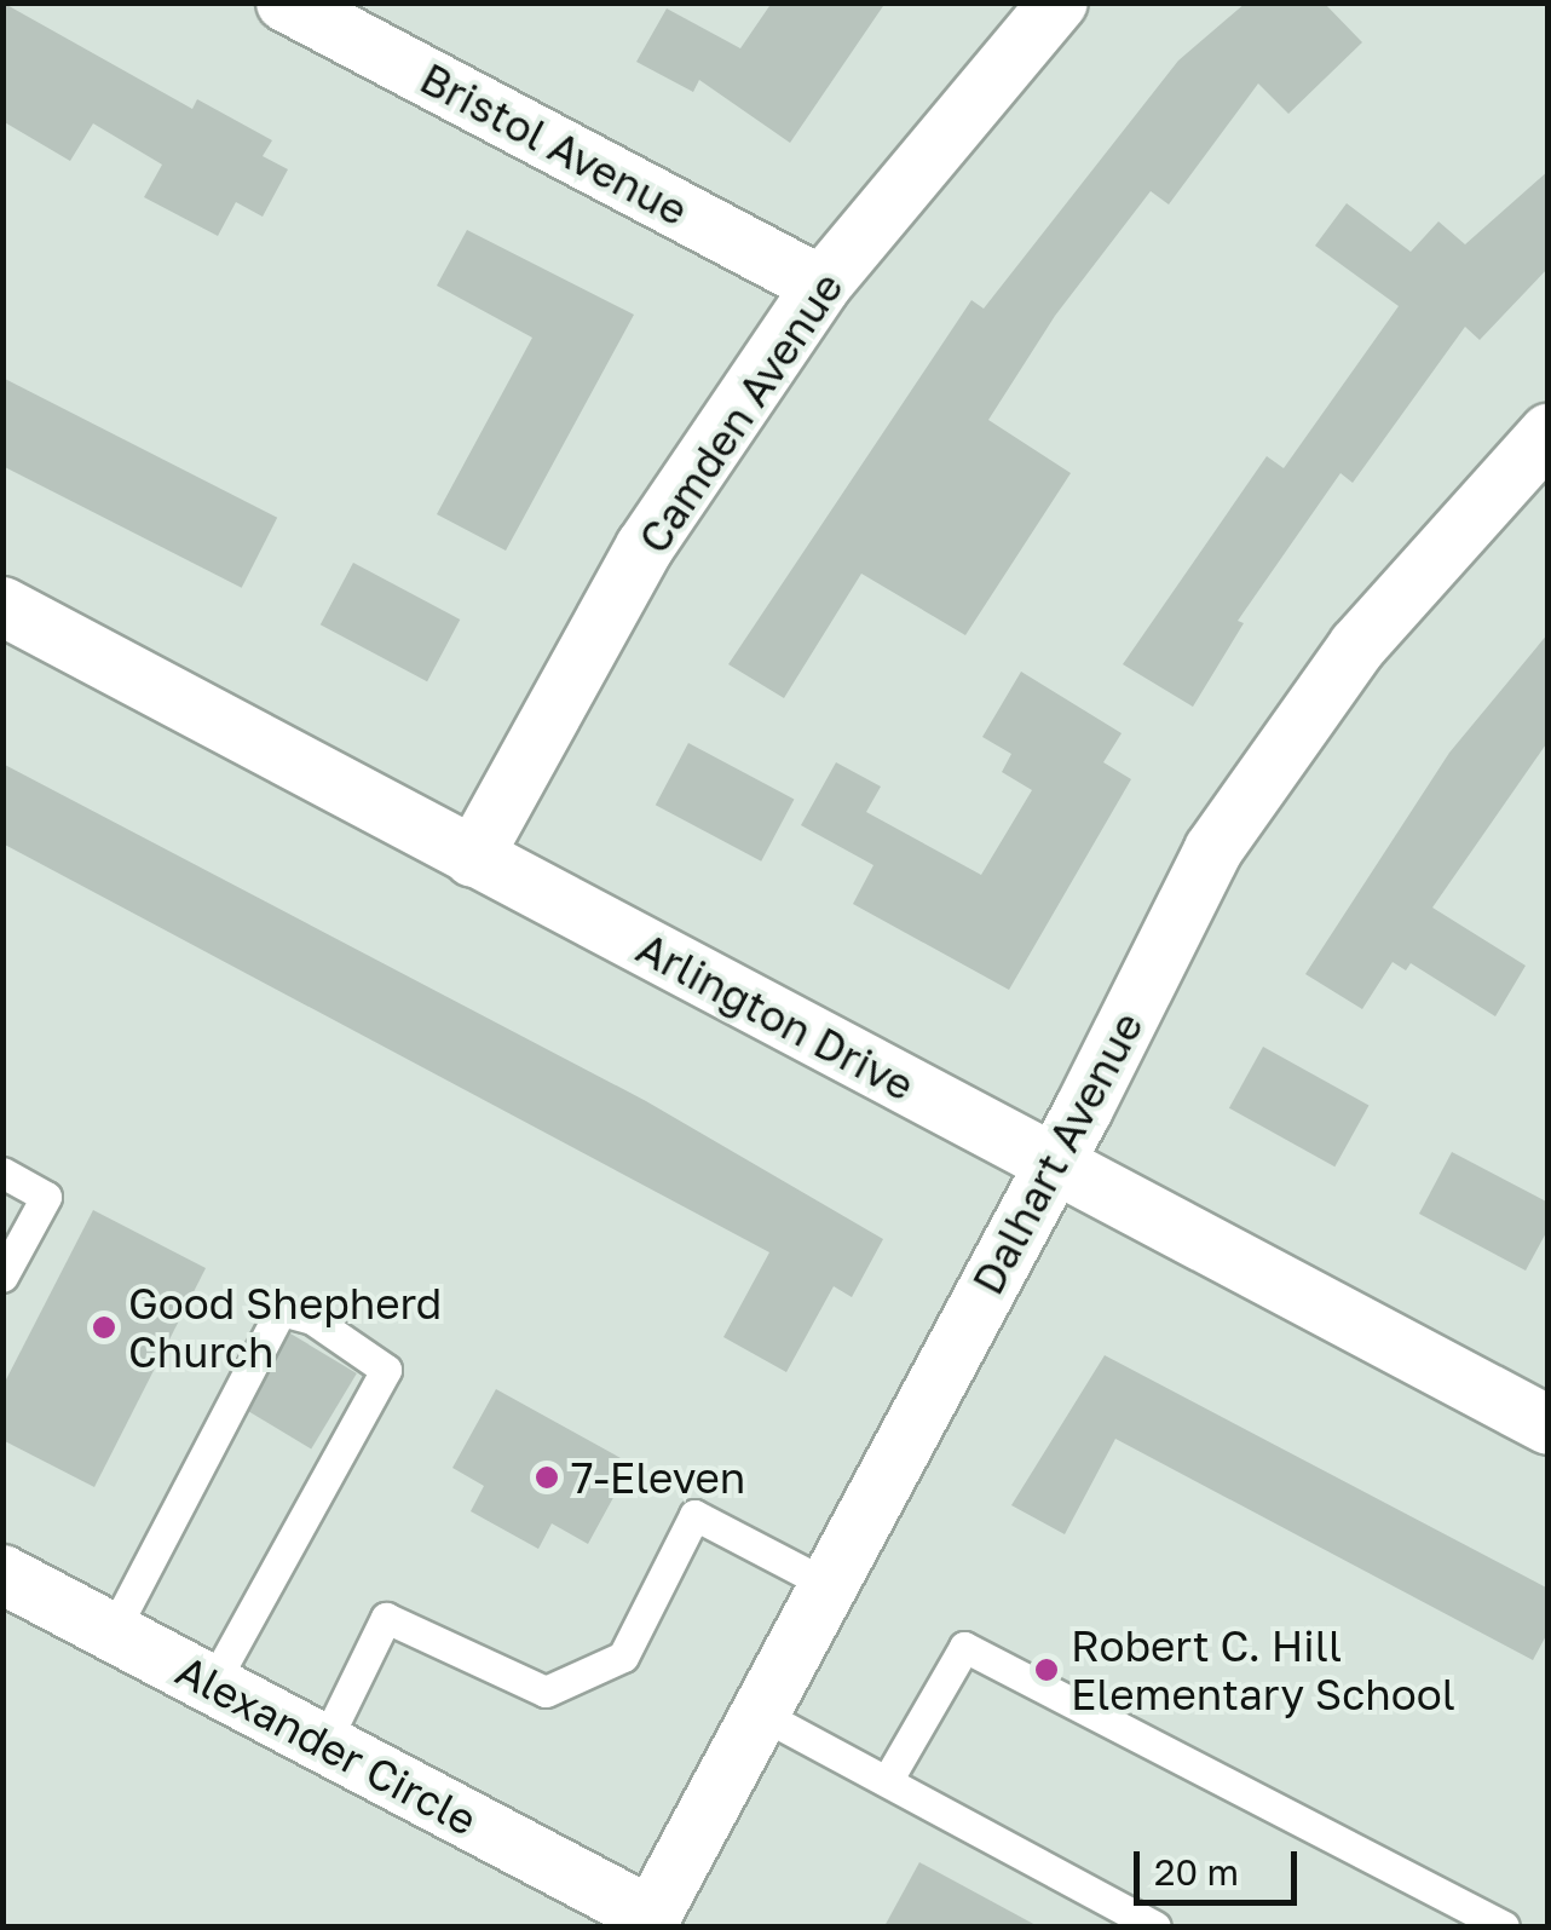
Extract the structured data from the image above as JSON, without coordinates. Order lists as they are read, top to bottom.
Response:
{
  "streets": {
    "street": [
      "Bristol Avenue",
      "Camden Avenue",
      "Arlington Drive",
      "Dalhart Avenue",
      "Alexander Circle"
    ]
  },
  "crossings": [
    ["Bristol Avenue", "Camden Avenue"],
    ["Camden Avenue", "Arlington Drive"],
    ["Arlington Drive", "Dalhart Avenue"],
    ["Dalhart Avenue", "Alexander Circle"]
  ],
  "places": ["Good Shepherd Church", "7-Eleven", "Robert C. Hill Elementary School"],
  "scale_bar": "20 m"
}
